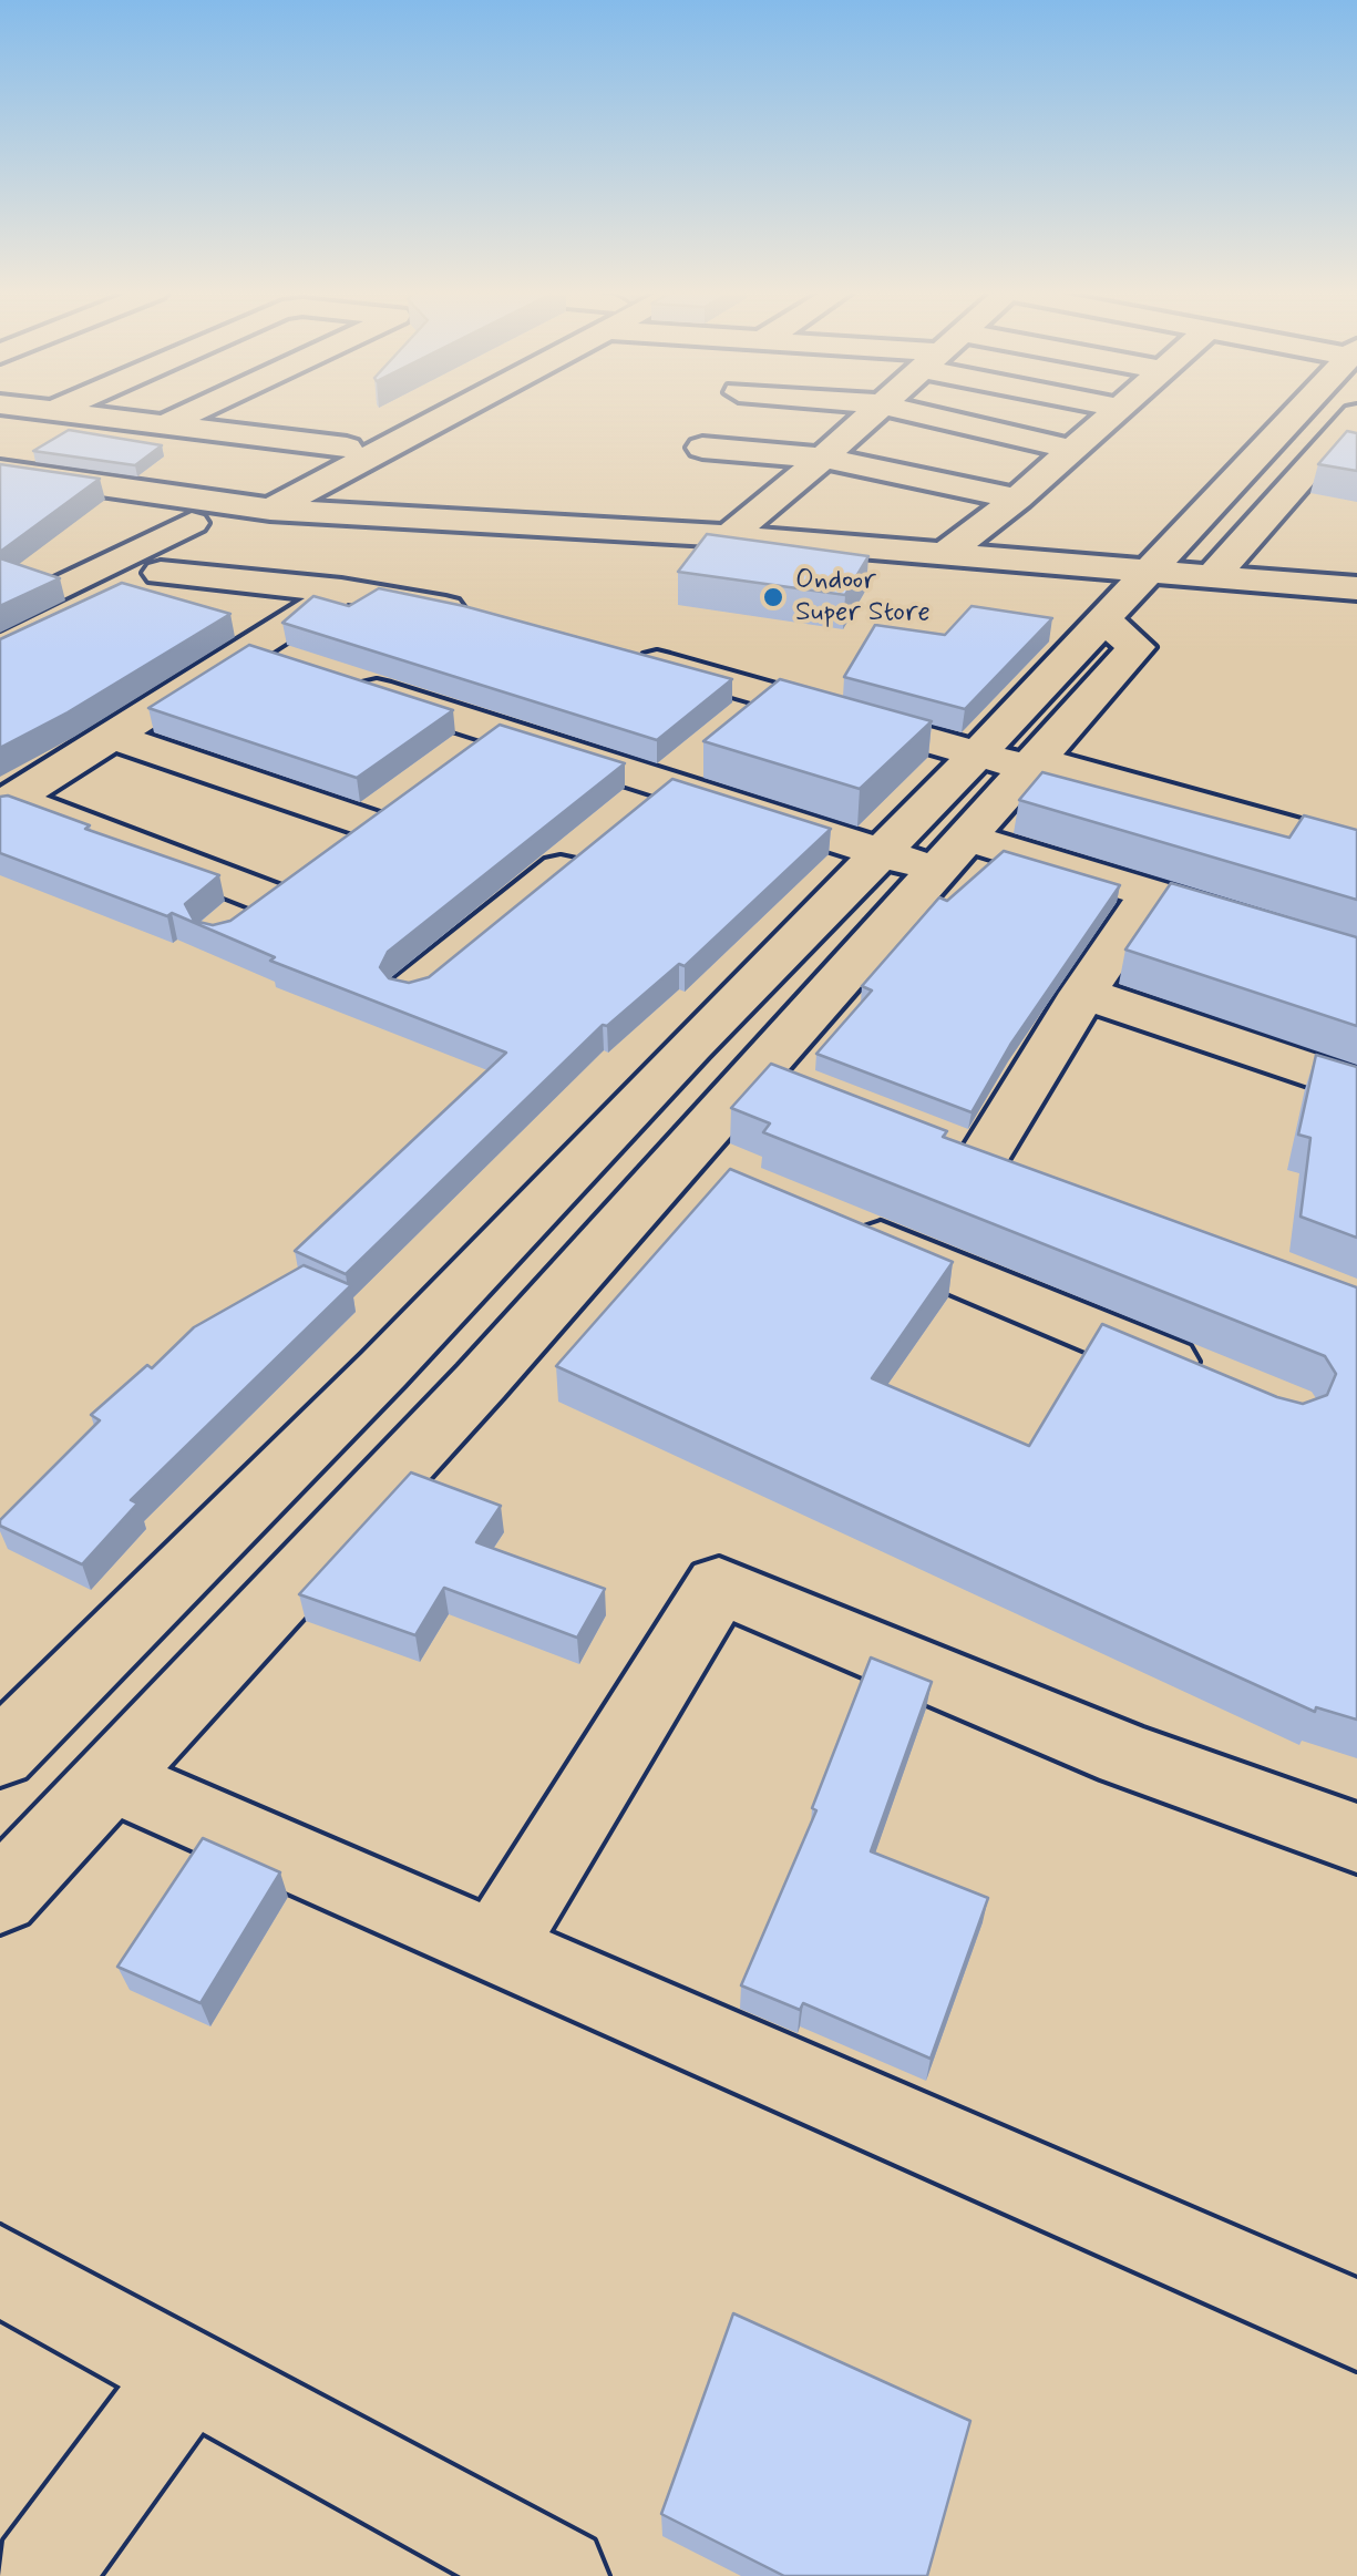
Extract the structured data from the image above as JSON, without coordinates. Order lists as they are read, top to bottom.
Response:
{
  "places": ["Ondoor Super Store"]
}
